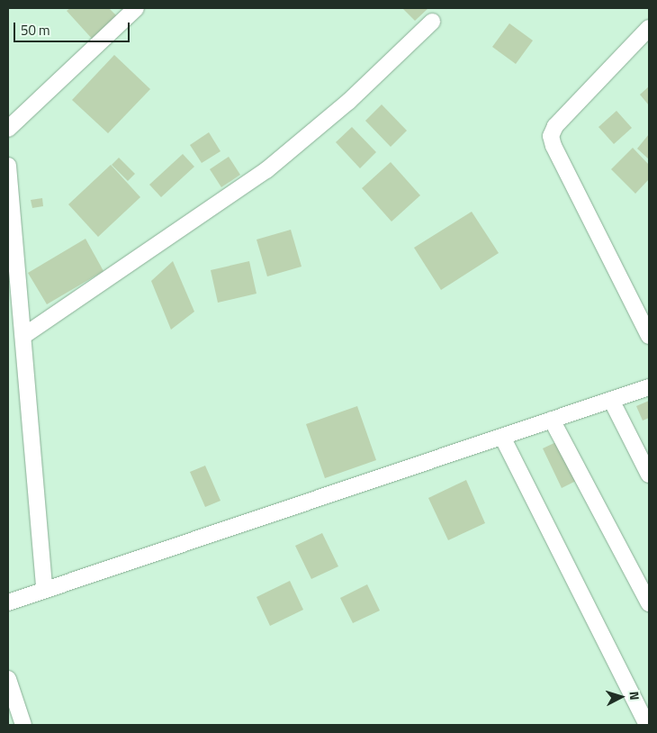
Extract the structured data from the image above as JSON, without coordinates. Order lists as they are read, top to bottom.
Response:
{
  "scale_bar": "50 m",
  "north": "right"
}
